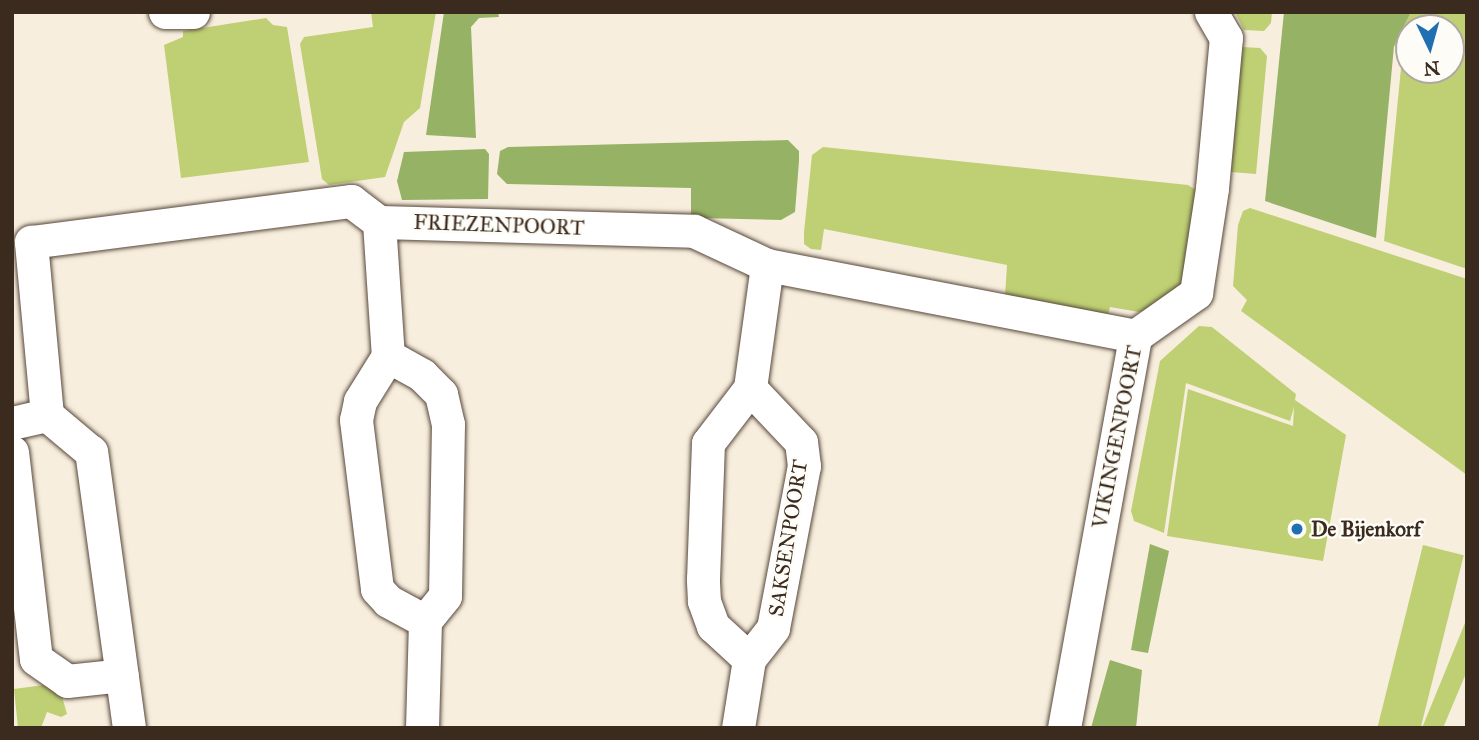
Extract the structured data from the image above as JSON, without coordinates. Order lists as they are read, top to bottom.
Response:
{
  "streets": {
    "street": ["FRIEZENPOORT", "VIKINGENPOORT", "SAKSENPOORT"]
  },
  "crossings": [
    ["FRIEZENPOORT", "VIKINGENPOORT"]
  ],
  "places": ["De Bijenkorf"],
  "north": "bottom"
}
